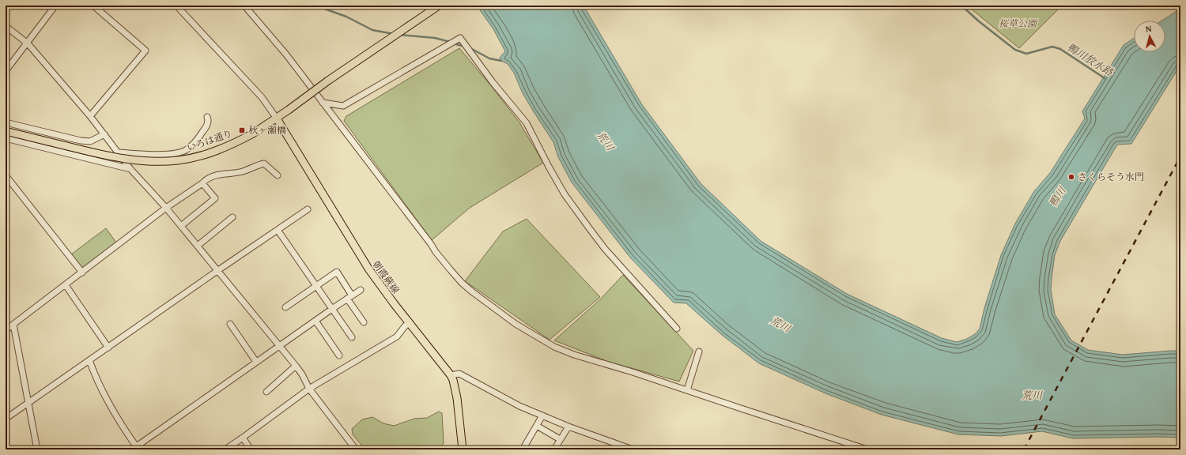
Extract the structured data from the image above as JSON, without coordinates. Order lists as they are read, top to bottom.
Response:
{
  "streets": {
    "main road": ["いろは通り", "朝霞蕨線"]
  },
  "crossings": [
    ["いろは通り", "朝霞蕨線"]
  ],
  "water": ["鴨川放水路", "荒川", "鴨川"],
  "parks": ["桜草公園"],
  "places": {
    "transit": ["秋ヶ瀬橋"],
    "other": ["さくらそう水門"]
  },
  "north": "top"
}
